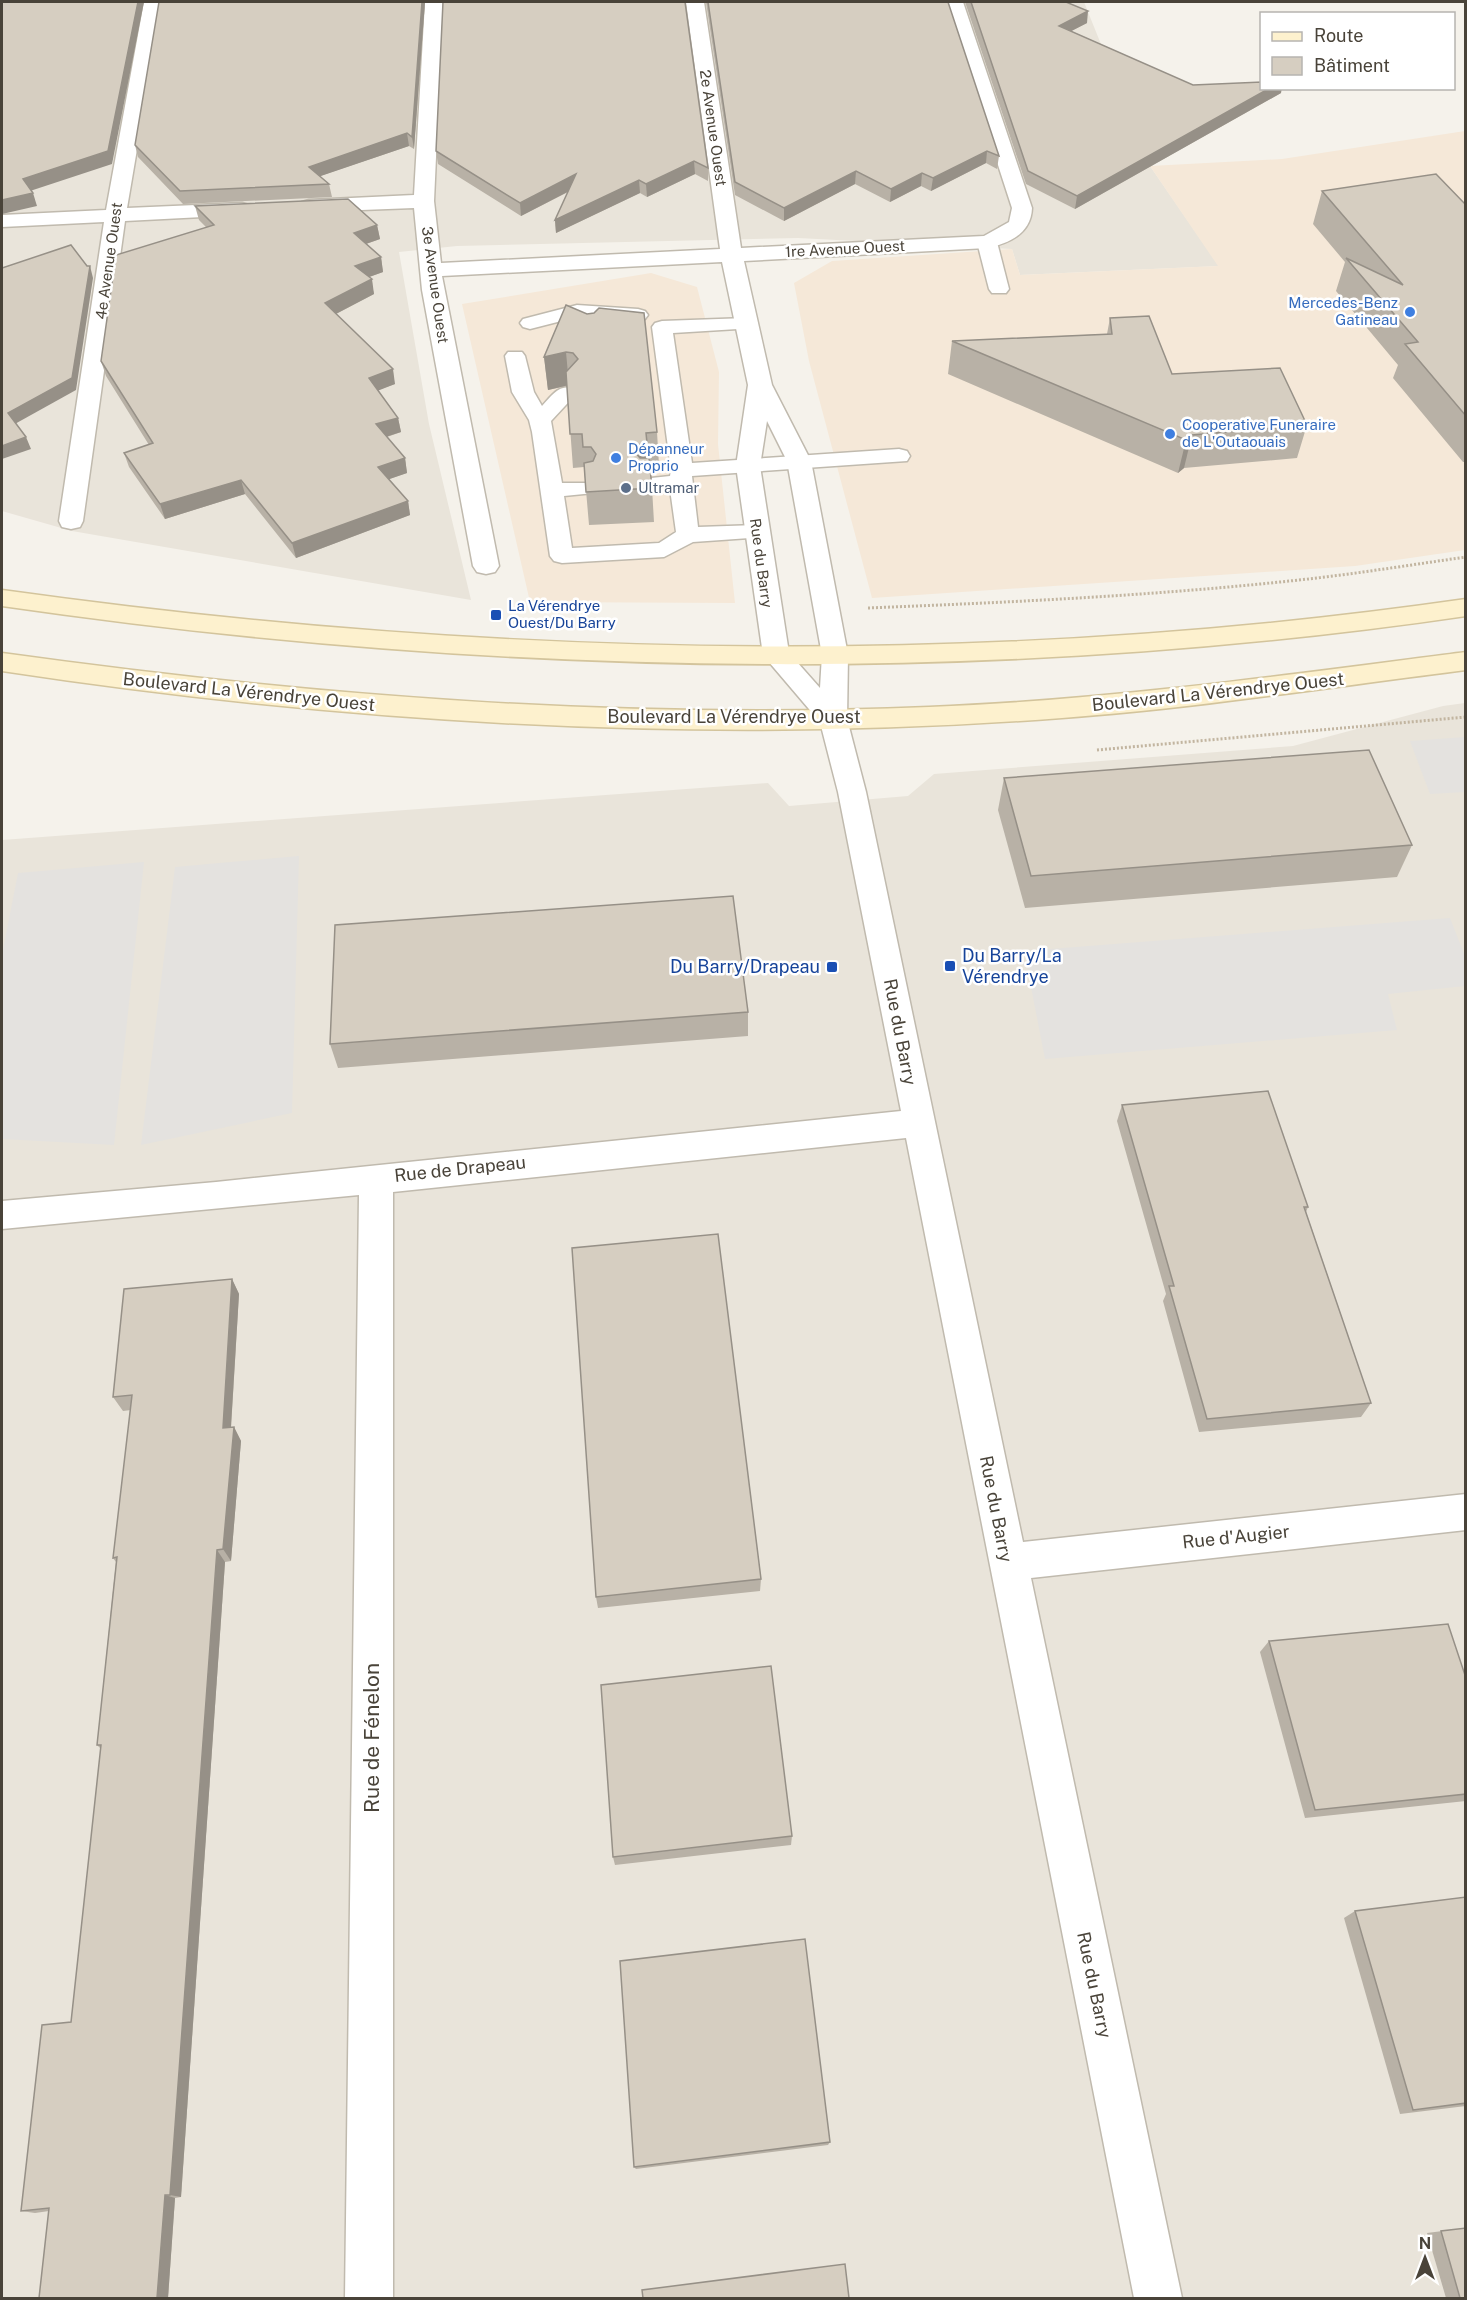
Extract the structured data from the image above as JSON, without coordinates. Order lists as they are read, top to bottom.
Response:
{
  "streets": {
    "main road": ["Boulevard La Vérendrye Ouest"],
    "street": [
      "2e Avenue Ouest",
      "1re Avenue Ouest",
      "4e Avenue Ouest",
      "3e Avenue Ouest",
      "Rue du Barry",
      "Rue de Drapeau",
      "Rue d'Augier",
      "Rue de Fénelon"
    ]
  },
  "crossings": [
    ["2e Avenue Ouest", "1re Avenue Ouest"],
    ["2e Avenue Ouest", "Rue du Barry"],
    ["1re Avenue Ouest", "3e Avenue Ouest"],
    ["1re Avenue Ouest", "Rue du Barry"],
    ["Rue du Barry", "Boulevard La Vérendrye Ouest"],
    ["Rue du Barry", "Rue de Drapeau"],
    ["Rue du Barry", "Rue d'Augier"],
    ["Rue de Drapeau", "Rue de Fénelon"]
  ],
  "places": {
    "other": [
      "Mercedes-Benz Gatineau",
      "Cooperative Funeraire de L'Outaouais",
      "Dépanneur Proprio",
      "Ultramar"
    ],
    "transit": ["La Vérendrye Ouest/Du Barry", "Du Barry/La Vérendrye", "Du Barry/Drapeau"]
  },
  "legend": ["Route", "Bâtiment"],
  "north": "top"
}
